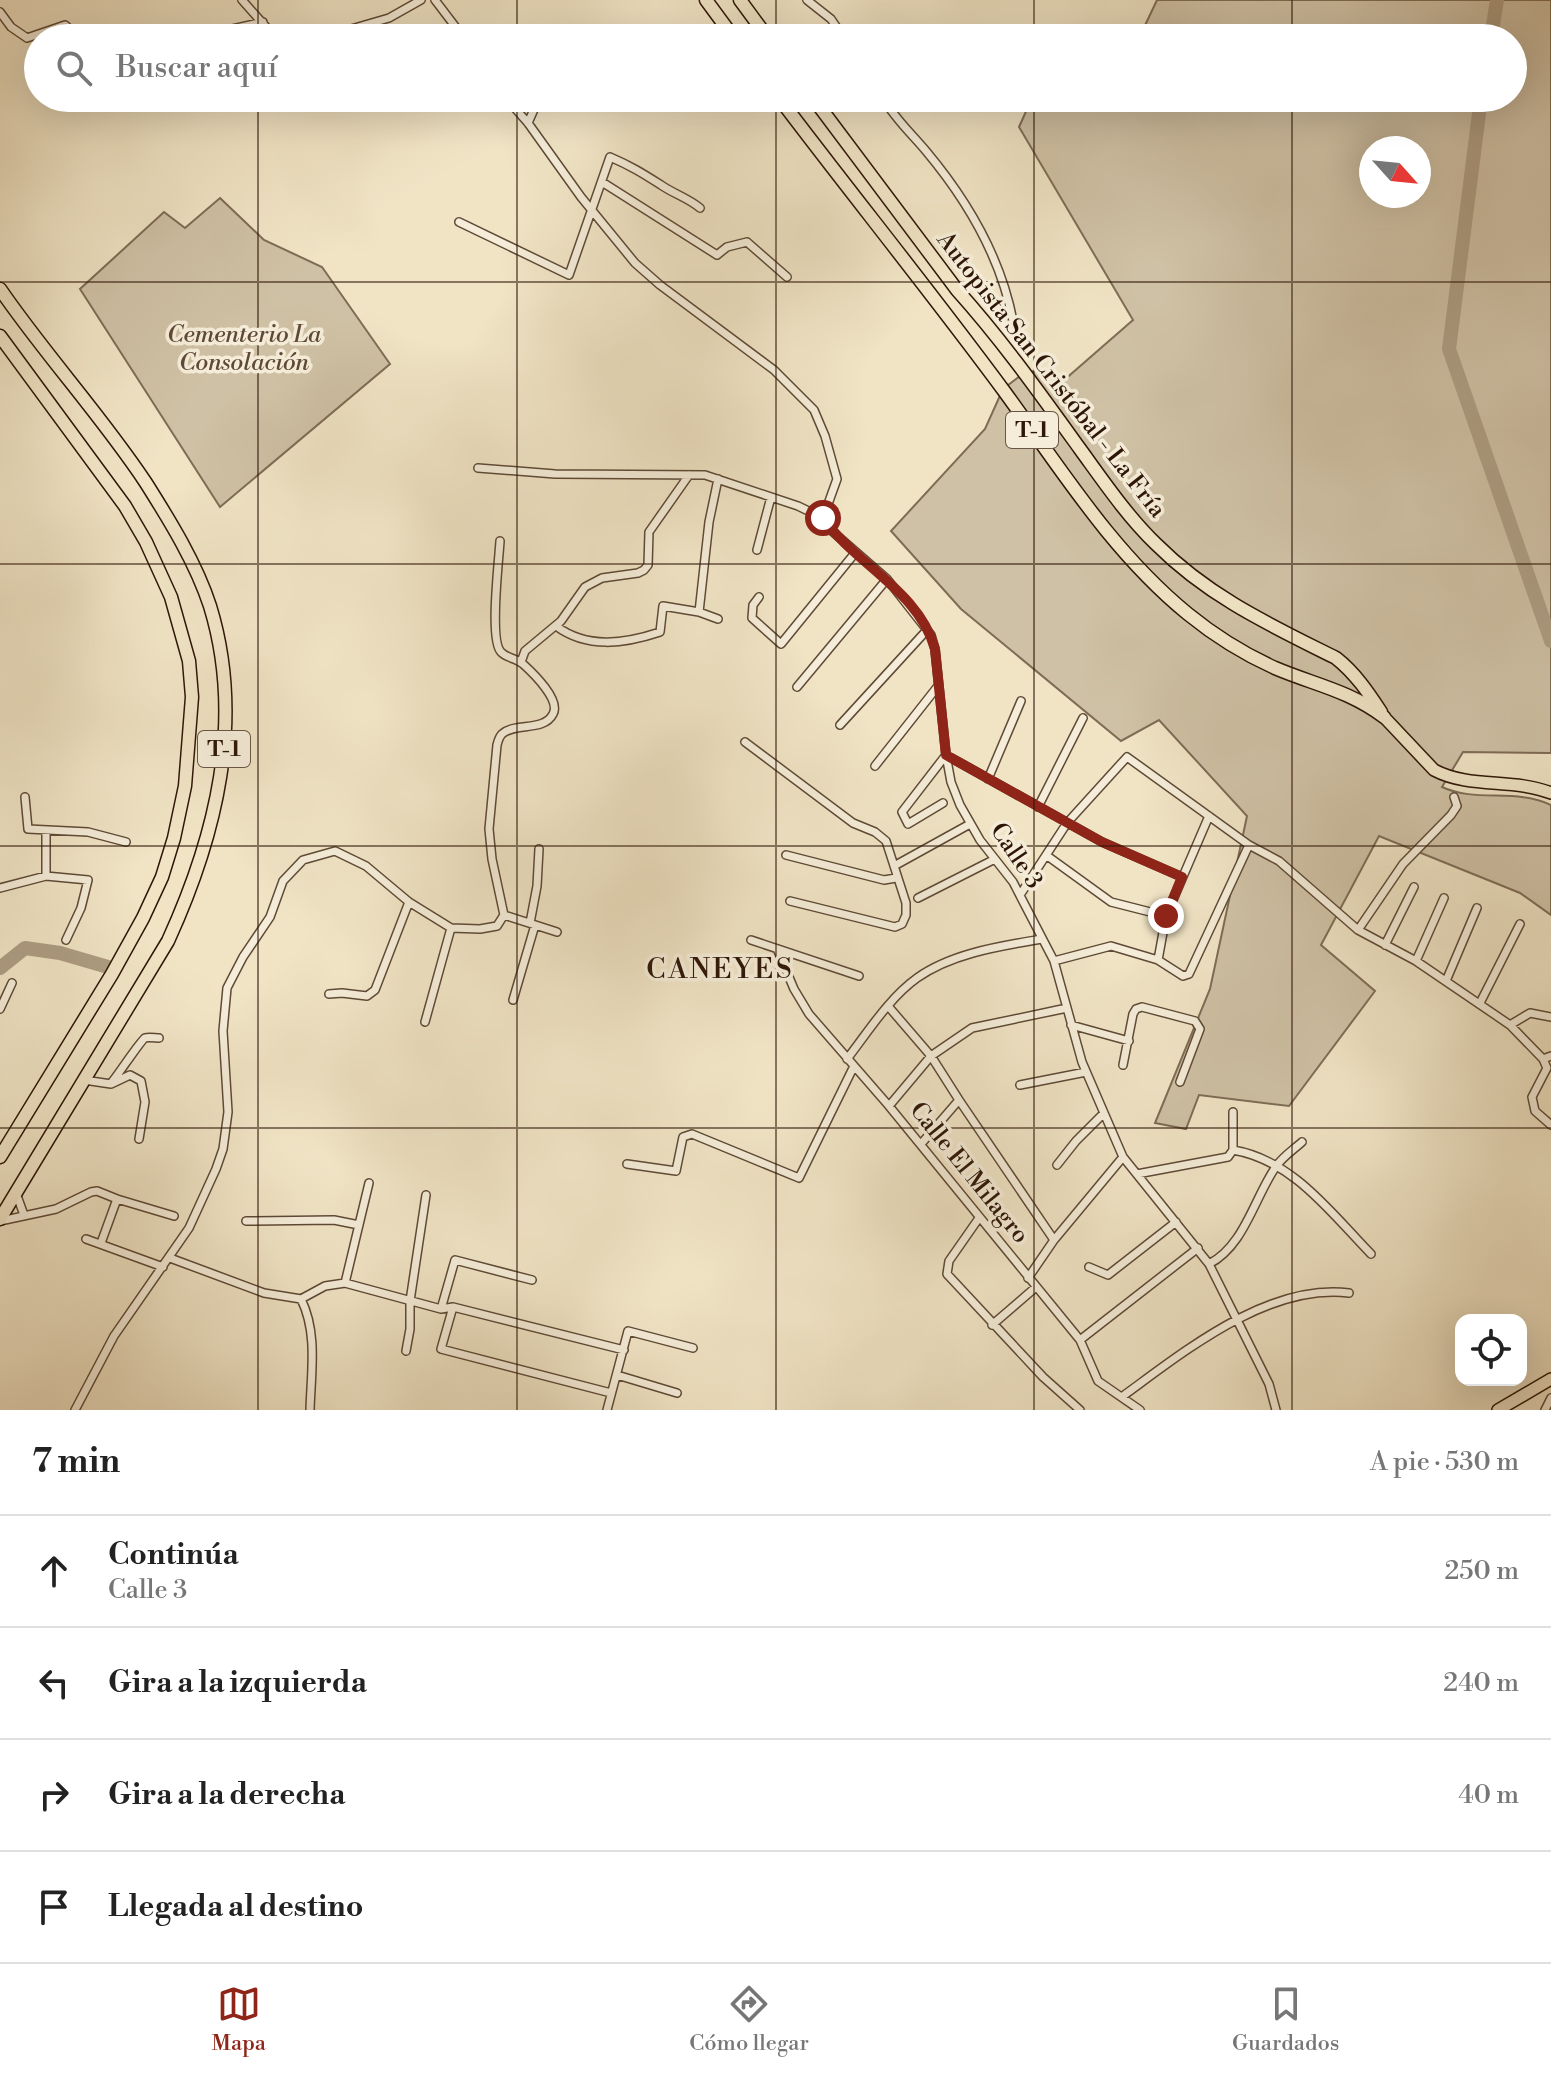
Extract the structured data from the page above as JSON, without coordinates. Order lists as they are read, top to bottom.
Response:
{
  "streets": {
    "highway": ["Autopista San Cristóbal - La Fría", "T-1"],
    "street": ["Calle 3", "Calle El Milagro"]
  },
  "crossings": [
    ["Autopista San Cristóbal - La Fría", "T-1"]
  ],
  "districts": ["CANEYES"],
  "parks": ["Cementerio La Consolación"],
  "north": "bottom right",
  "page": {
    "search": "Buscar aquí",
    "heading": ["7 min", "A pie · 530 m"],
    "list": [
      ["Continúa", "Calle 3", "250 m"],
      ["Gira a la izquierda", "240 m"],
      ["Gira a la derecha", "40 m"],
      "Llegada al destino"
    ],
    "nav": ["Mapa", "Cómo llegar", "Guardados"]
  }
}
